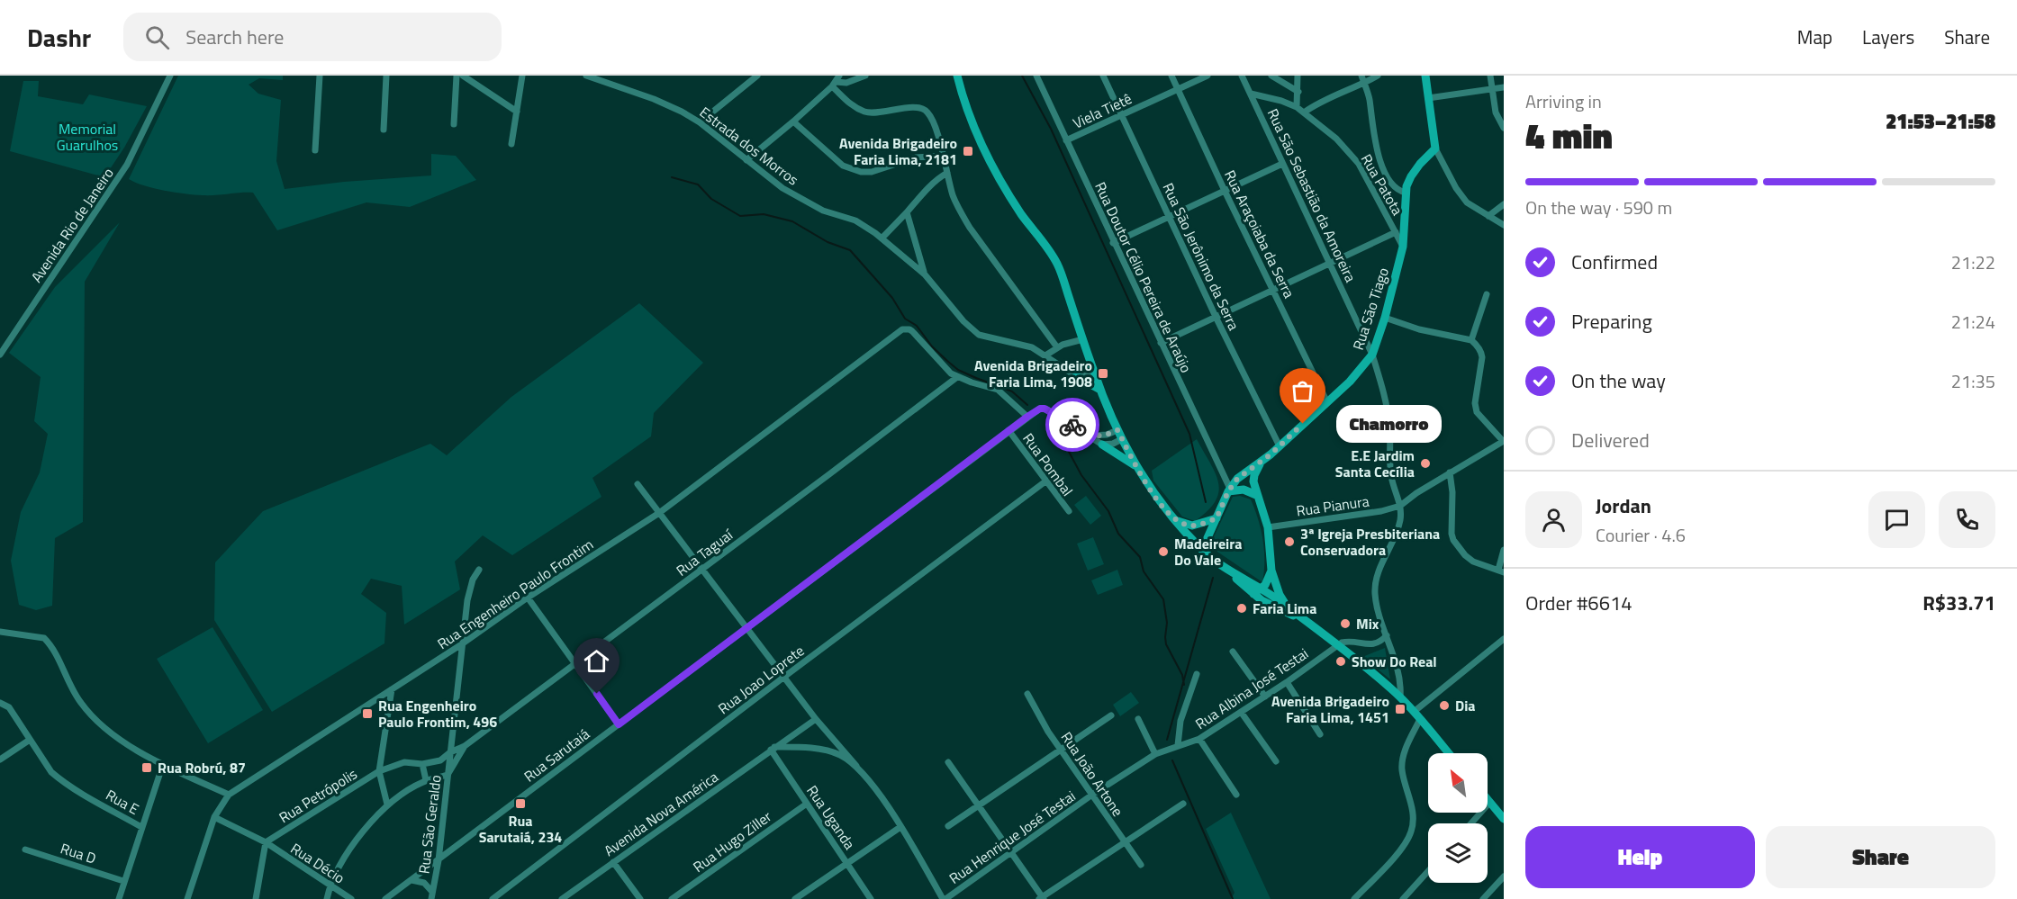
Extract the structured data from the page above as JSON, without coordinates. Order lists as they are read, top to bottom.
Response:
{
  "streets": {
    "main road": ["Rua São Tiago"],
    "street": [
      "Viela Tietê",
      "Estrada dos Morros",
      "Rua Patota",
      "Rua São Sebastião da Amoreira",
      "Avenida Rio de Janeiro",
      "Rua Araçoiaba da Serra",
      "Rua São Jerônimo da Serra",
      "Rua Doutor Célio Pereira de Araújo",
      "Rua Pombal",
      "Rua Pianura",
      "Rua Taguaí",
      "Rua Engenheiro Paulo Frontim",
      "Rua Joao Loprete",
      "Rua Albina José Testai",
      "Rua Sarutaiá",
      "Rua João Artone",
      "Rua Petrópolis",
      "Rua E",
      "Avenida Nova América",
      "Rua Uganda",
      "Rua São Geraldo",
      "Rua Henrique José Testai",
      "Rua Hugo Ziller",
      "Rua D",
      "Rua Décio"
    ]
  },
  "crossings": [
    ["Viela Tietê", "Rua Araçoiaba da Serra"],
    ["Viela Tietê", "Rua São Jerônimo da Serra"],
    ["Viela Tietê", "Rua Doutor Célio Pereira de Araújo"],
    ["Rua Patota", "Rua São Sebastião da Amoreira"],
    ["Rua Patota", "Rua São Tiago"],
    ["Rua São Sebastião da Amoreira", "Rua São Tiago"],
    ["Rua São Sebastião da Amoreira", "Rua Pianura"],
    ["Rua Araçoiaba da Serra", "Rua São Tiago"],
    ["Rua São Jerônimo da Serra", "Rua São Tiago"],
    ["Rua Doutor Célio Pereira de Araújo", "Rua São Tiago"],
    ["Rua Pombal", "Rua Joao Loprete"],
    ["Rua Pombal", "Rua Sarutaiá"],
    ["Rua Taguaí", "Rua Engenheiro Paulo Frontim"],
    ["Rua Taguaí", "Rua São Geraldo"],
    ["Rua Engenheiro Paulo Frontim", "Rua São Geraldo"],
    ["Rua Engenheiro Paulo Frontim", "Rua Décio"],
    ["Rua Albina José Testai", "Rua João Artone"],
    ["Rua Albina José Testai", "Rua Henrique José Testai"],
    ["Rua Sarutaiá", "Rua São Geraldo"],
    ["Rua João Artone", "Rua Henrique José Testai"],
    ["Rua Petrópolis", "Rua São Geraldo"],
    ["Rua Petrópolis", "Rua Décio"],
    ["Avenida Nova América", "Rua Uganda"],
    ["Rua Uganda", "Rua Hugo Ziller"]
  ],
  "parks": ["Memorial Guarulhos"],
  "places": {
    "transit": [
      "Avenida Brigadeiro Faria Lima, 2181",
      "Avenida Brigadeiro Faria Lima, 1908",
      "Avenida Brigadeiro Faria Lima, 1451",
      "Rua Engenheiro Paulo Frontim, 496",
      "Rua Robrú, 87",
      "Rua Sarutaiá, 234"
    ],
    "other": [
      "Chamorro",
      "E.E Jardim Santa Cecília",
      "3ª Igreja Presbiteriana Conservadora",
      "Madeireira Do Vale",
      "Faria Lima",
      "Mix",
      "Show Do Real",
      "Dia"
    ]
  },
  "north": "top left",
  "page": {
    "header": "Dashr",
    "search": "Search here",
    "nav": ["Map", "Layers", "Share"],
    "heading": ["4 min", "Arriving in", "21:53–21:58"],
    "panel": [
      "Jordan",
      "Courier · 4.6",
      "Order #6614",
      "R$33.71"
    ],
    "bar": "On the way · 590 m",
    "list": [
      ["Confirmed", "21:22"],
      ["Preparing", "21:24"],
      ["On the way", "21:35"],
      "Delivered"
    ],
    "bubble": "Chamorro",
    "buttons": ["Help", "Share"]
  }
}
